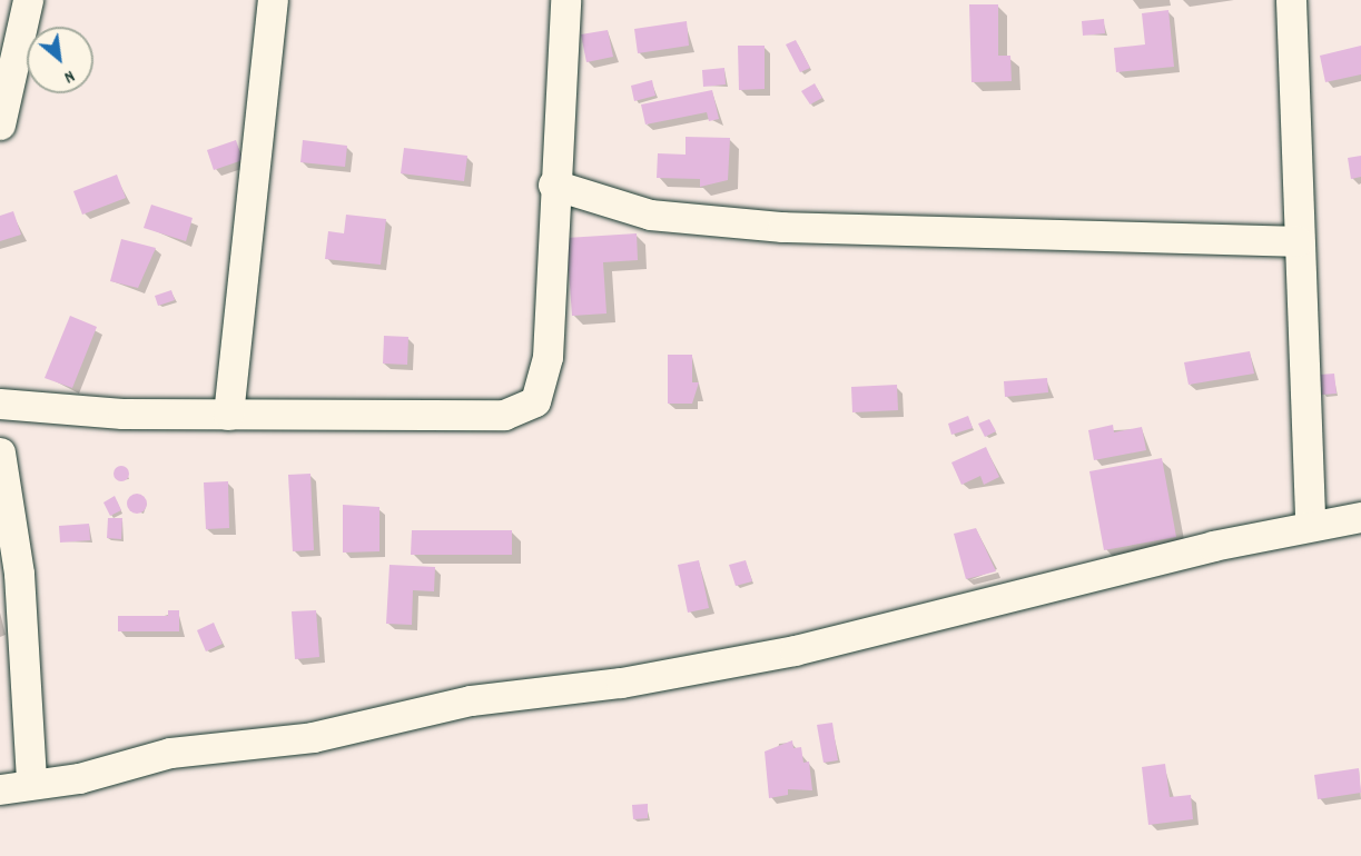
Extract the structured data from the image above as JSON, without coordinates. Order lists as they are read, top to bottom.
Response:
{
  "north": "bottom right"
}
